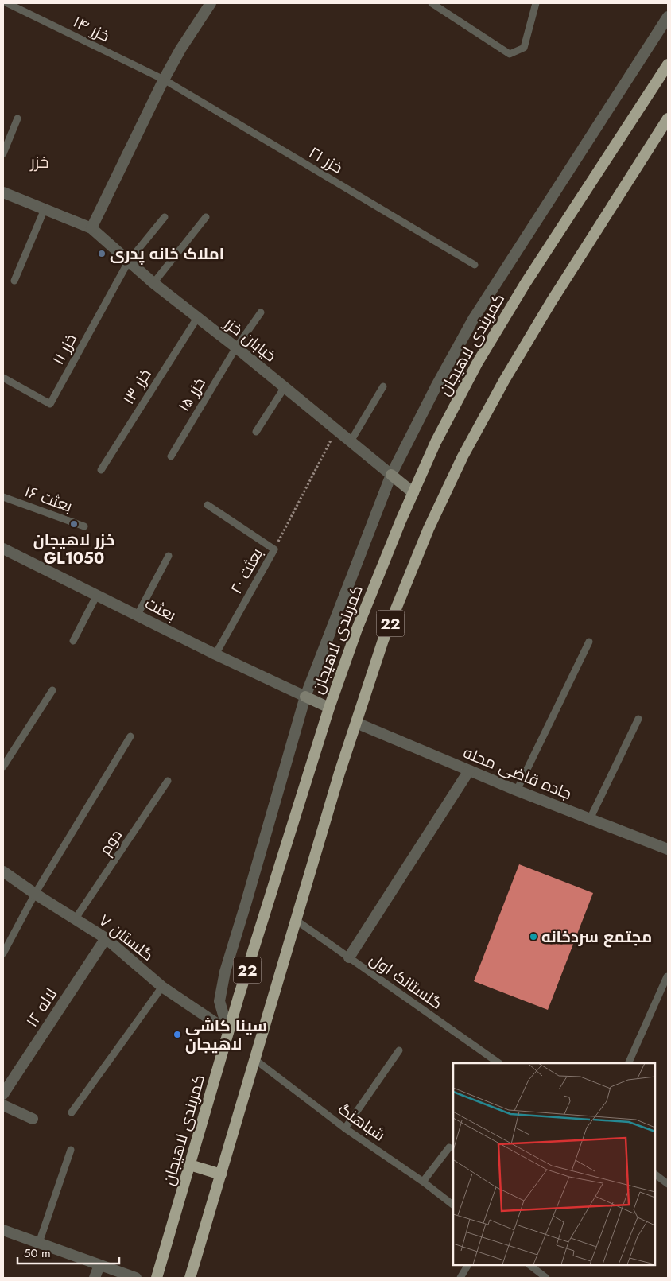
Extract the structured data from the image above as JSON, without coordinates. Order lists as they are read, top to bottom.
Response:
{
  "streets": {
    "highway": ["کمربندی لاهیجان", "22"],
    "street": [
      "خیابان خزر",
      "بعثت",
      "جاده قاضی محله",
      "گلستان ۷",
      "لاله ۱۲"
    ],
    "lane": [
      "خزر ۱۴",
      "خزر ۲۱",
      "خزر ۱۱",
      "خزر ۱۳",
      "خزر ۱۵",
      "بعثت ۱۶",
      "بعثت ۲۰",
      "دوم",
      "گلستانک اول",
      "شباهنگ"
    ]
  },
  "crossings": [
    ["خزر ۱۴", "خزر ۲۱"],
    ["خیابان خزر", "خزر ۱۱"],
    ["خیابان خزر", "خزر ۱۳"],
    ["خیابان خزر", "خزر ۱۵"],
    ["کمربندی لاهیجان", "گلستان ۷"],
    ["بعثت ۲۰", "بعثت"],
    ["22", "جاده قاضی محله"],
    ["22", "گلستانک اول"],
    ["22", "شباهنگ"],
    ["دوم", "گلستان ۷"],
    ["گلستان ۷", "لاله ۱۲"]
  ],
  "districts": ["خزر"],
  "places": [
    "املاک خانه پدری",
    "خزر لاهیجان GL1050",
    "مجتمع سردخانه",
    "سینا کاشی لاهیجان"
  ],
  "scale_bar": "50 m"
}
